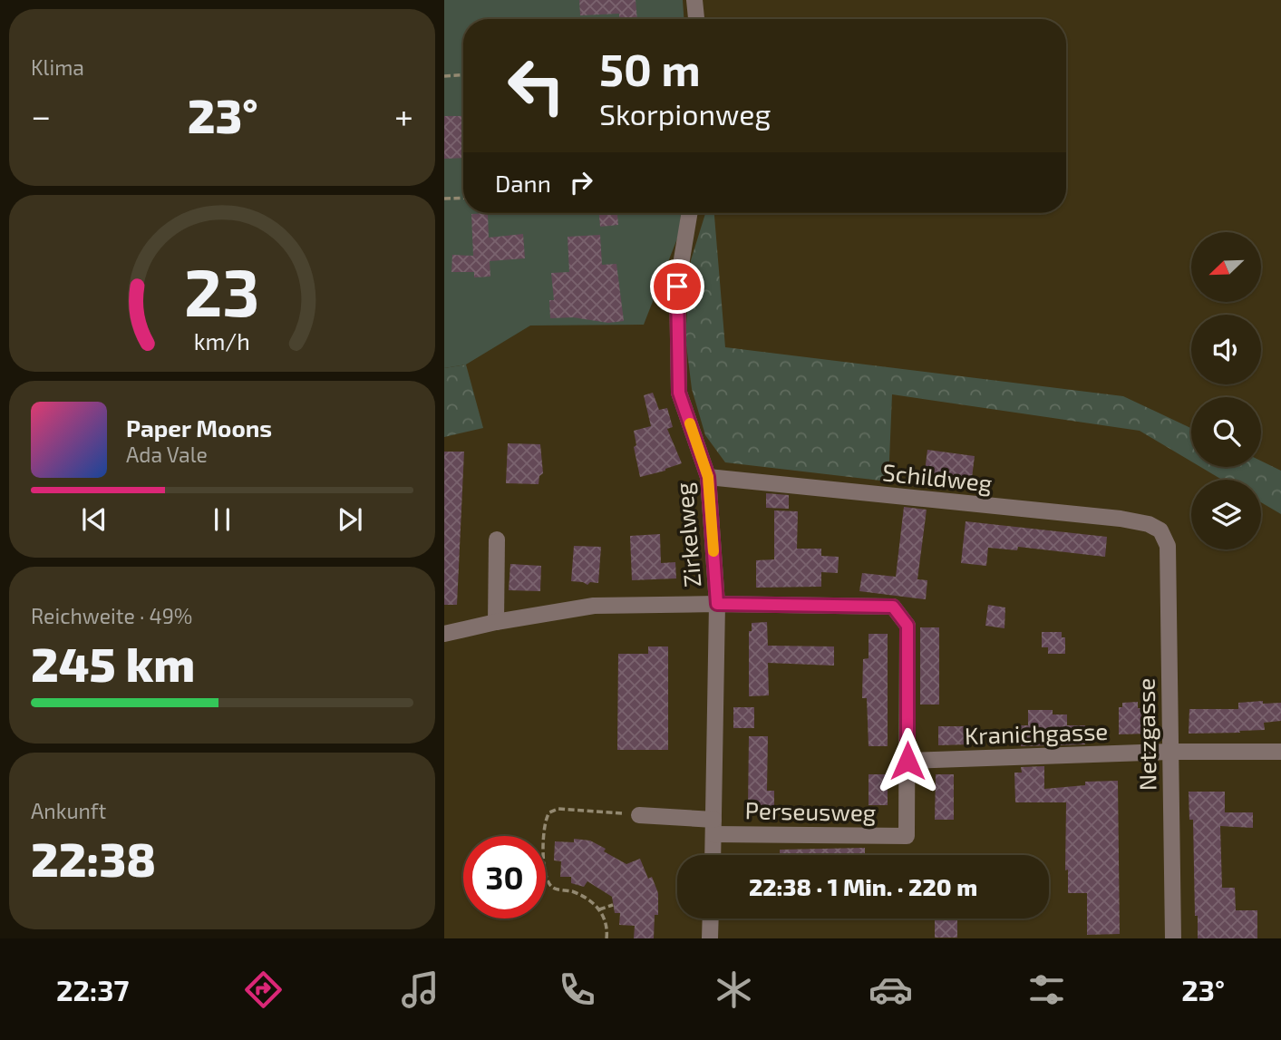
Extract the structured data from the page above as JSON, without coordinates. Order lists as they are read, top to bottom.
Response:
{
  "streets": {
    "street": [
      "Schildweg",
      "Zirkelweg",
      "Kranichgasse",
      "Netzgasse",
      "Perseusweg"
    ]
  },
  "crossings": [
    ["Schildweg", "Zirkelweg"],
    ["Schildweg", "Netzgasse"],
    ["Zirkelweg", "Perseusweg"],
    ["Kranichgasse", "Netzgasse"],
    ["Kranichgasse", "Perseusweg"]
  ],
  "north": "bottom left",
  "page": {
    "tile": [
      "Klima",
      ["Reichweite · 49%", "245 km"],
      ["Ankunft", "22:38"]
    ],
    "turn": ["50 m", "Skorpionweg"],
    "heat": ["−", "23°", "+"],
    "then": "Dann",
    "song": ["Paper Moons", "Ada Vale"],
    "limit": "30",
    "trip": "22:38 · 1 Min. · 220 m",
    "tabs": ["22:37", "23°"],
    "gauge": ["23", "km/h"]
  }
}
